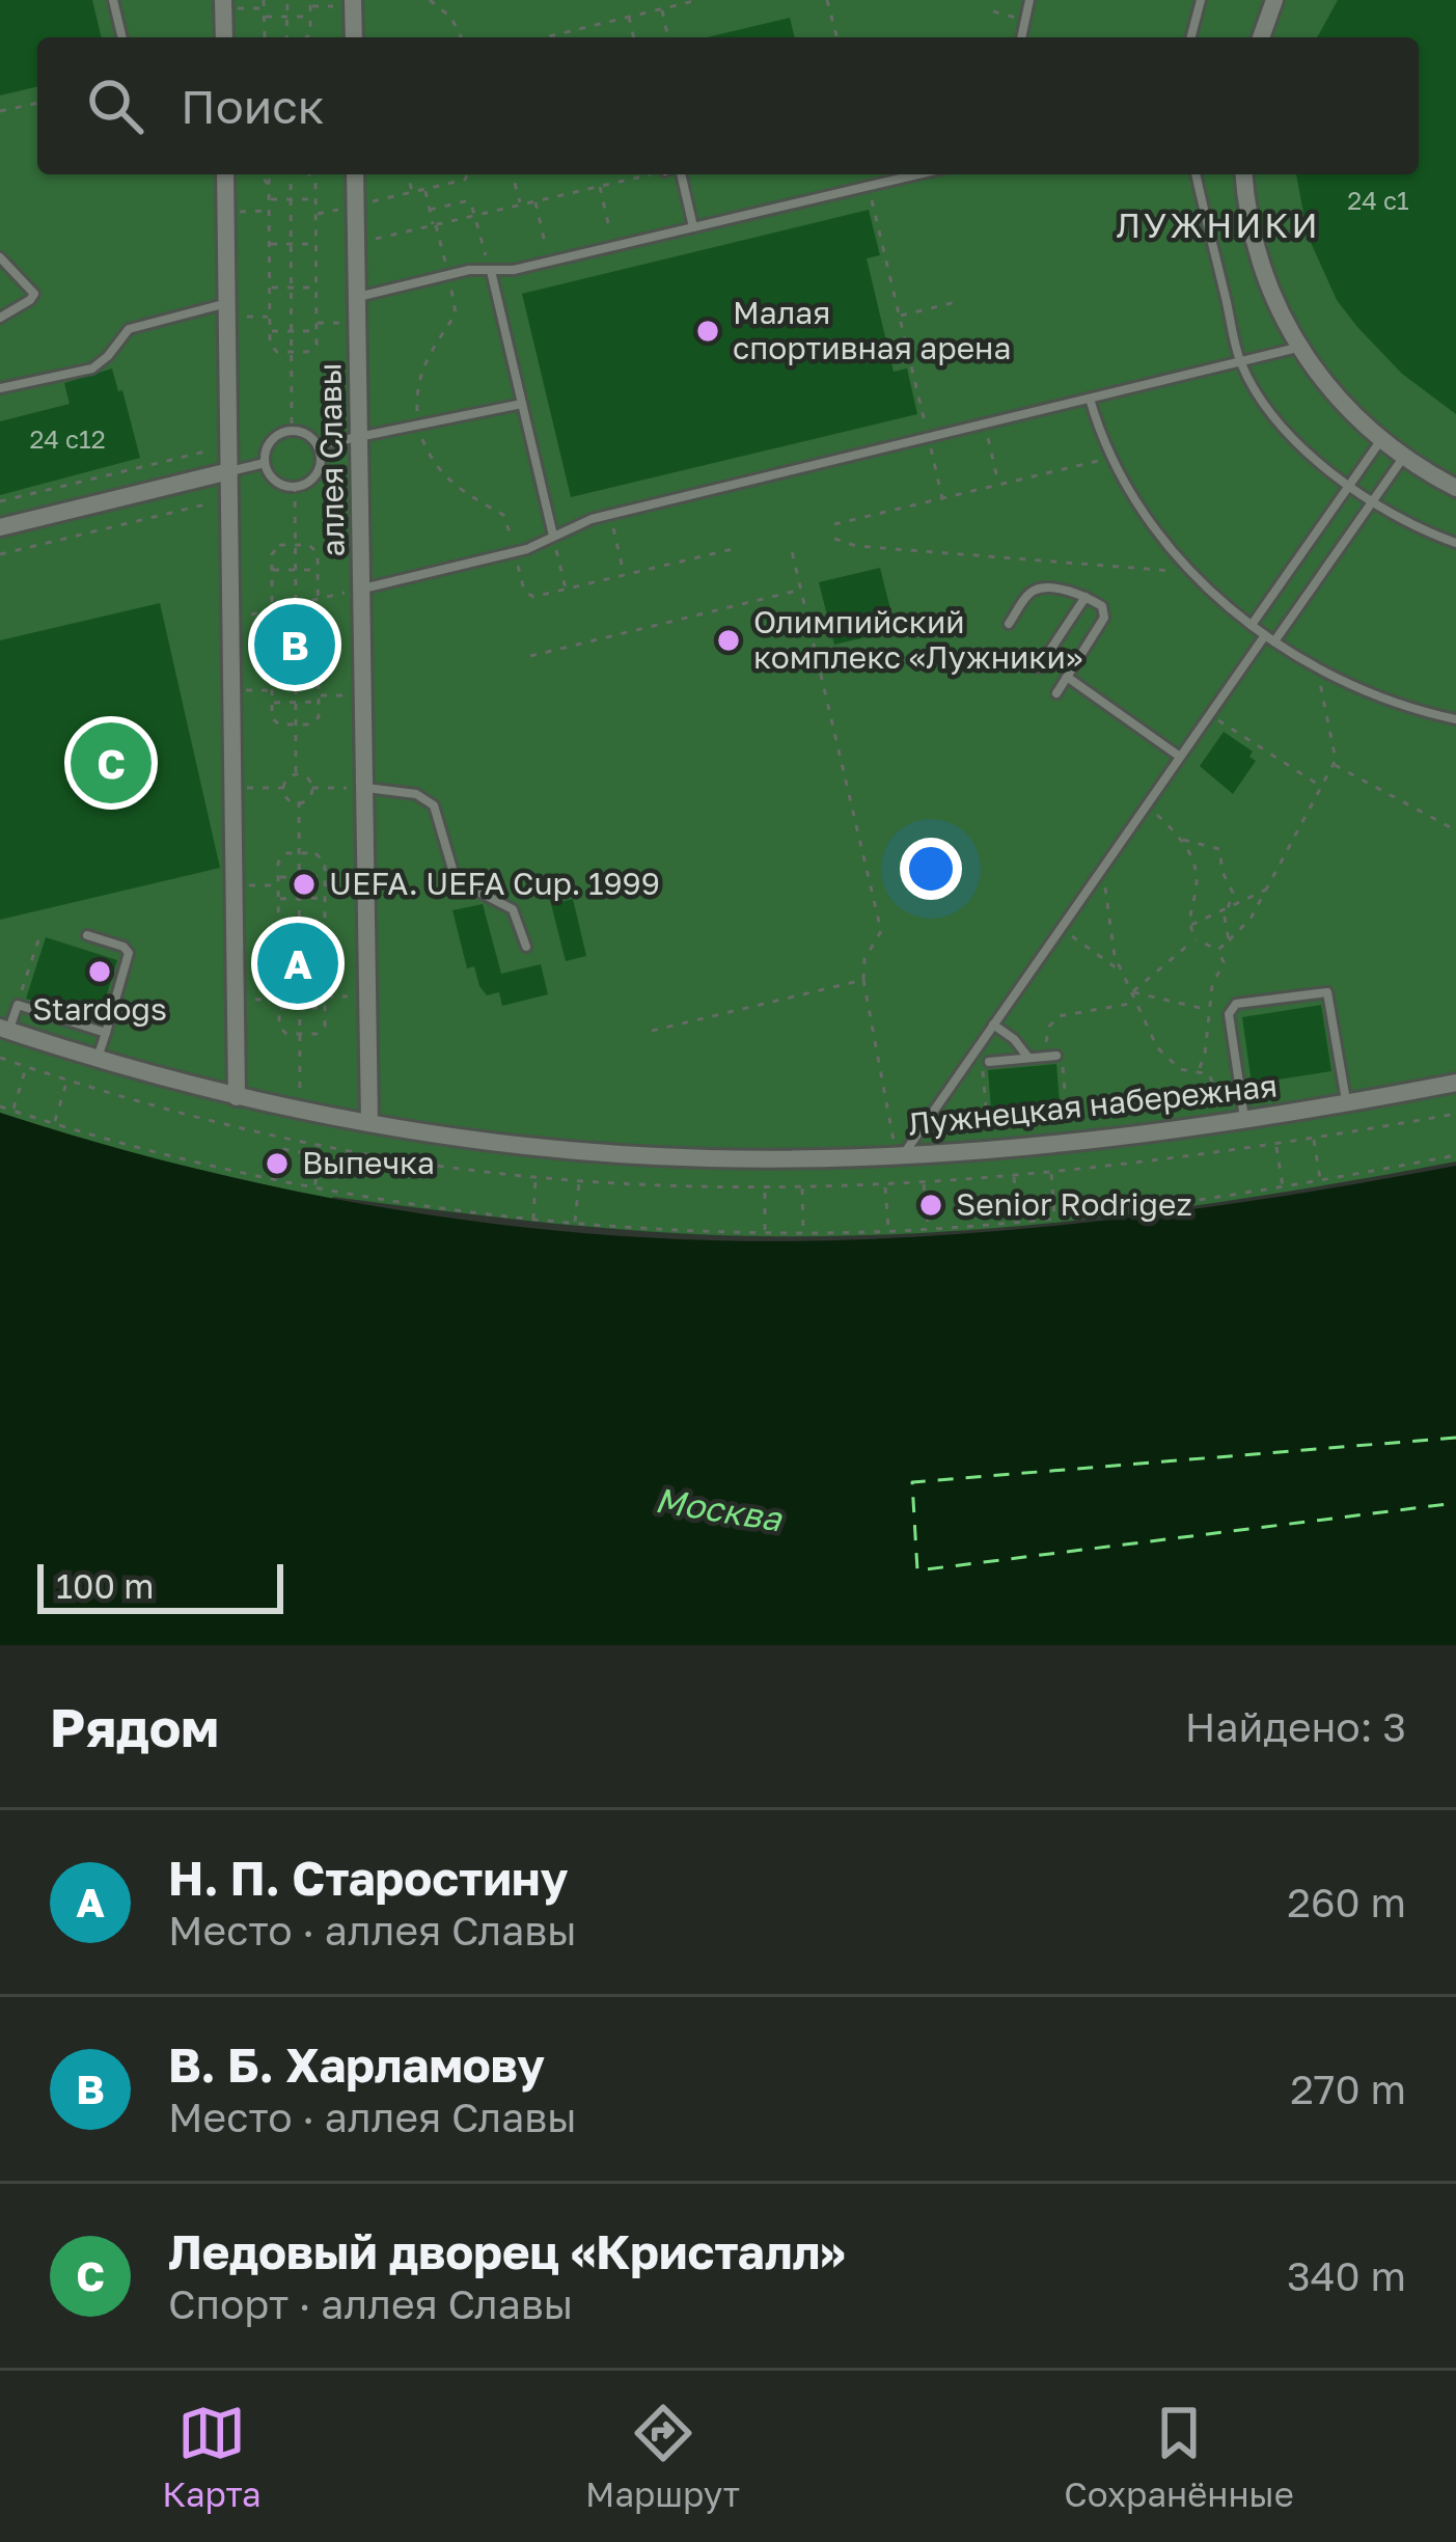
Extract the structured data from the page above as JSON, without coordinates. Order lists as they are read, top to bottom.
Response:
{
  "streets": {
    "street": ["аллея Славы", "Лужнецкая набережная"]
  },
  "crossings": [
    ["аллея Славы", "Лужнецкая набережная"]
  ],
  "districts": ["ЛУЖНИКИ"],
  "water": ["Москва"],
  "places": [
    "Малая спортивная арена",
    "Олимпийский комплекс «Лужники»",
    "UEFA. UEFA Cup. 1999",
    "Stardogs",
    "Выпечка",
    "Senior Rodrigez"
  ],
  "house_numbers": ["24 с1", "24 с12"],
  "scale_bar": "100 m",
  "page": {
    "search": "Поиск",
    "pins": ["B", "C", "A"],
    "scale": "100 m",
    "heading": ["Рядом", "Найдено: 3"],
    "list": [
      {
        "mark": "A",
        "name": "Н. П. Старостину",
        "note": "Место · аллея Славы",
        "value": "260 m"
      },
      {
        "mark": "B",
        "name": "В. Б. Харламову",
        "note": "Место · аллея Славы",
        "value": "270 m"
      },
      {
        "mark": "C",
        "name": "Ледовый дворец «Кристалл»",
        "note": "Спорт · аллея Славы",
        "value": "340 m"
      }
    ],
    "nav": ["Карта", "Маршрут", "Сохранённые"]
  }
}
